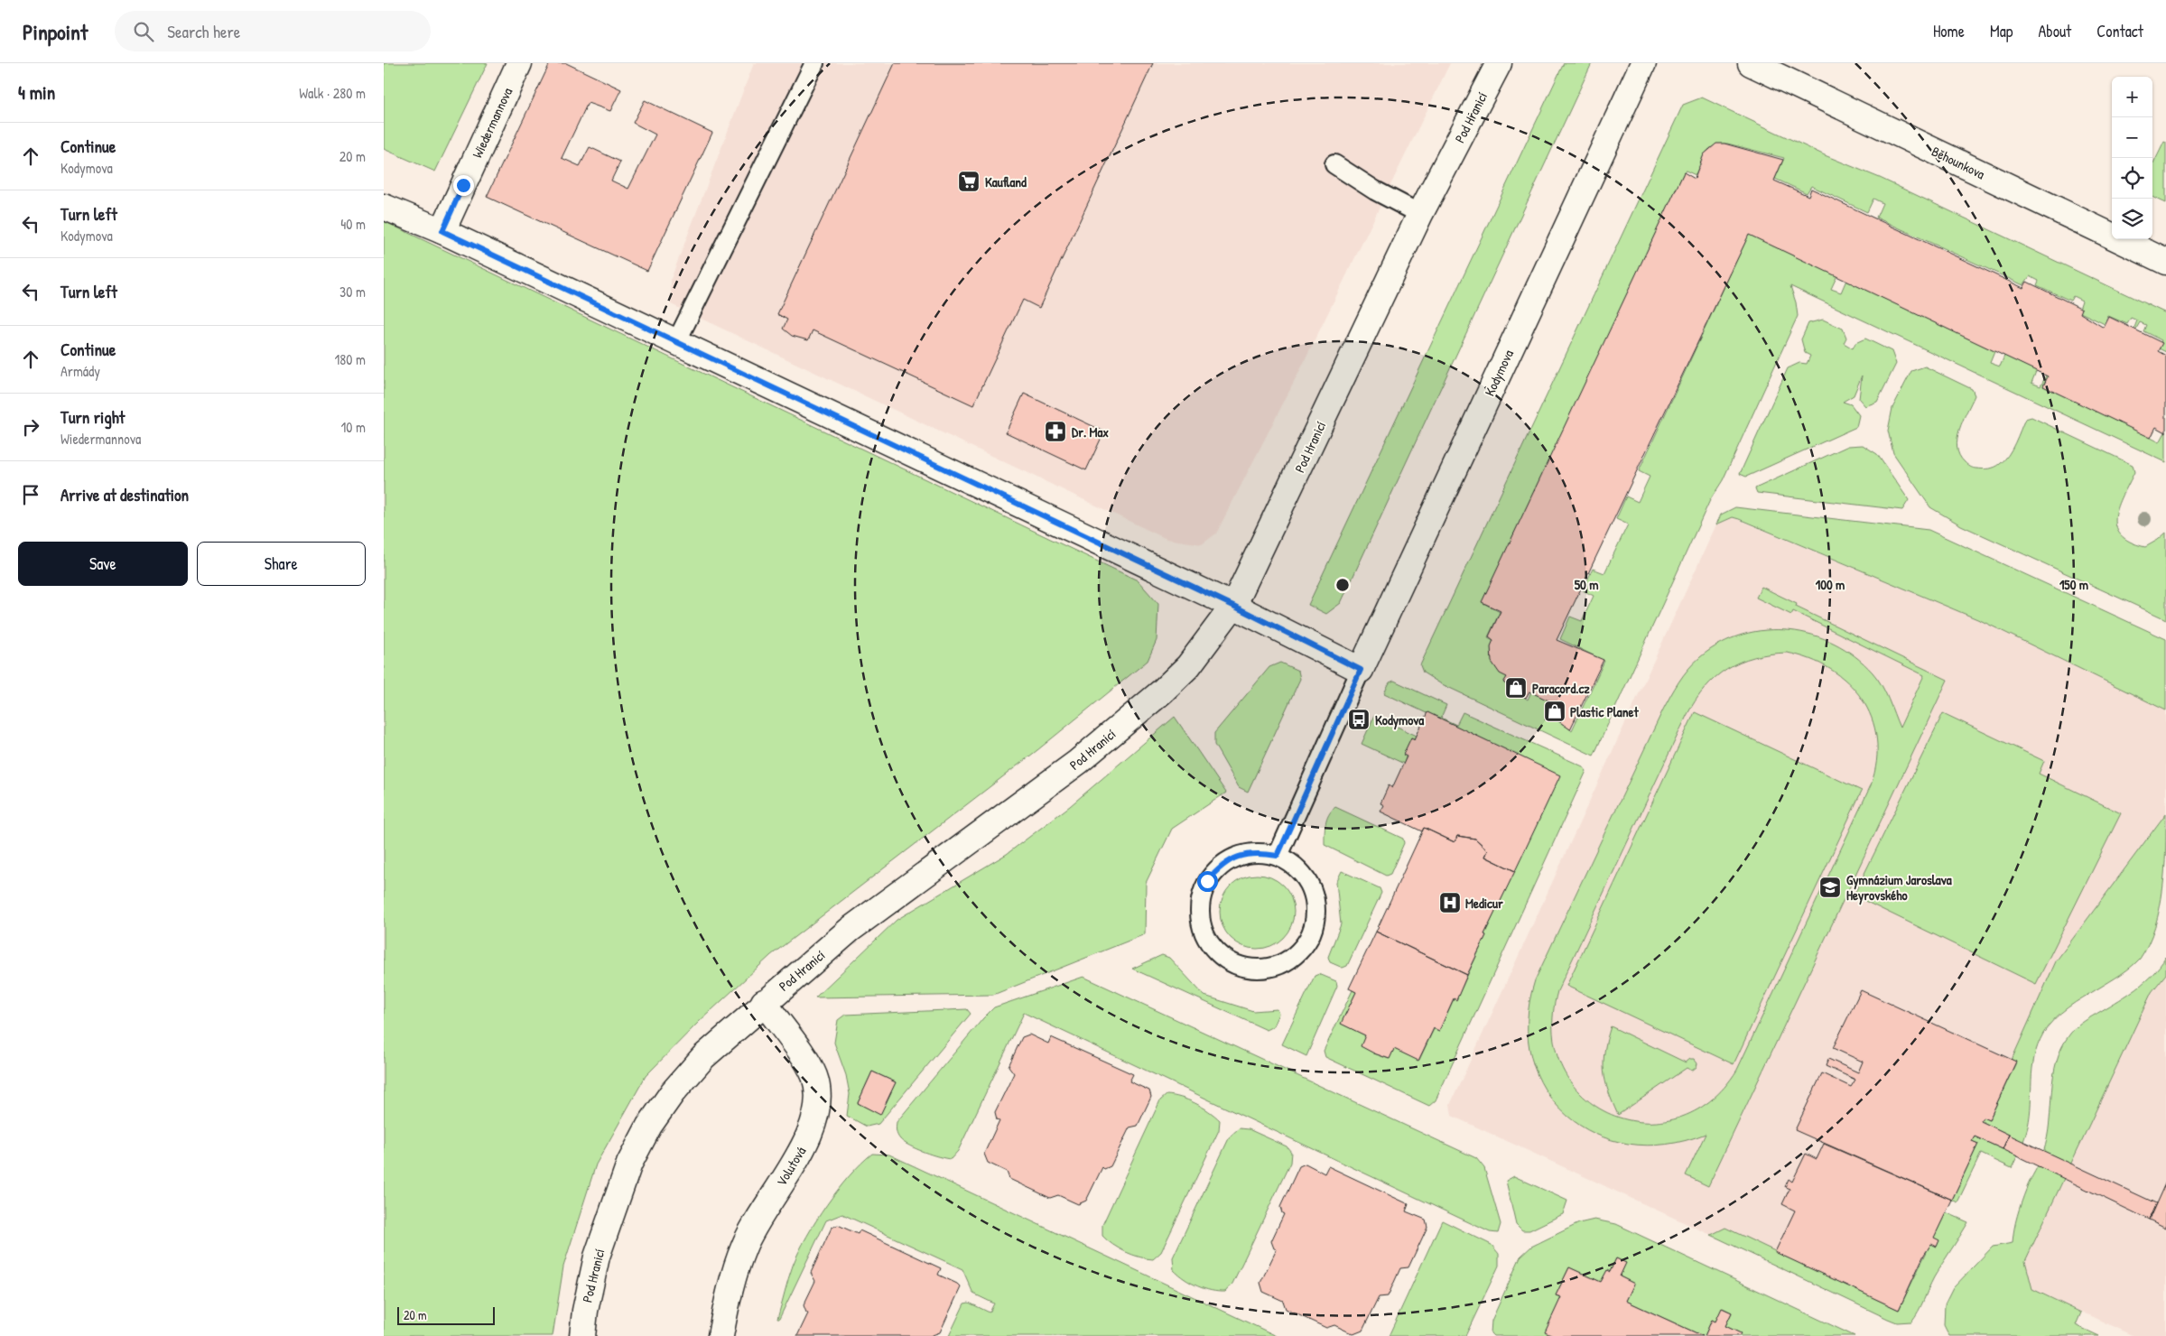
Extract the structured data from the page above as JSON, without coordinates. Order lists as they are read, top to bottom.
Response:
{
  "streets": {
    "street": [
      "Pod Hranicí",
      "Wiedermannova",
      "Běhounkova",
      "Kodymova",
      "Volutová"
    ]
  },
  "crossings": [
    ["Pod Hranicí", "Volutová"]
  ],
  "places": {
    "supermarket": ["Kaufland"],
    "pharmacy": ["Dr. Max"],
    "shop": ["Paracord.cz", "Plastic Planet"],
    "bus stop": ["Kodymova"],
    "school or university": ["Gymnázium Jaroslava Heyrovského"],
    "hospital": ["Medicur"]
  },
  "scale_bar": "20 m",
  "page": {
    "header": "Pinpoint",
    "search": "Search here",
    "nav": [
      "Home",
      "Map",
      "About",
      "Contact"
    ],
    "heading": ["4 min", "Walk · 280 m"],
    "map_buttons": ["+", "−"],
    "list": [
      ["Continue", "Kodymova", "20 m"],
      ["Turn left", "Kodymova", "40 m"],
      ["Turn left", "30 m"],
      ["Continue", "Armády", "180 m"],
      ["Turn right", "Wiedermannova", "10 m"],
      "Arrive at destination"
    ],
    "buttons": ["Save", "Share"],
    "scale": "20 m"
  },
  "rings": ["50 m", "100 m", "150 m"]
}
